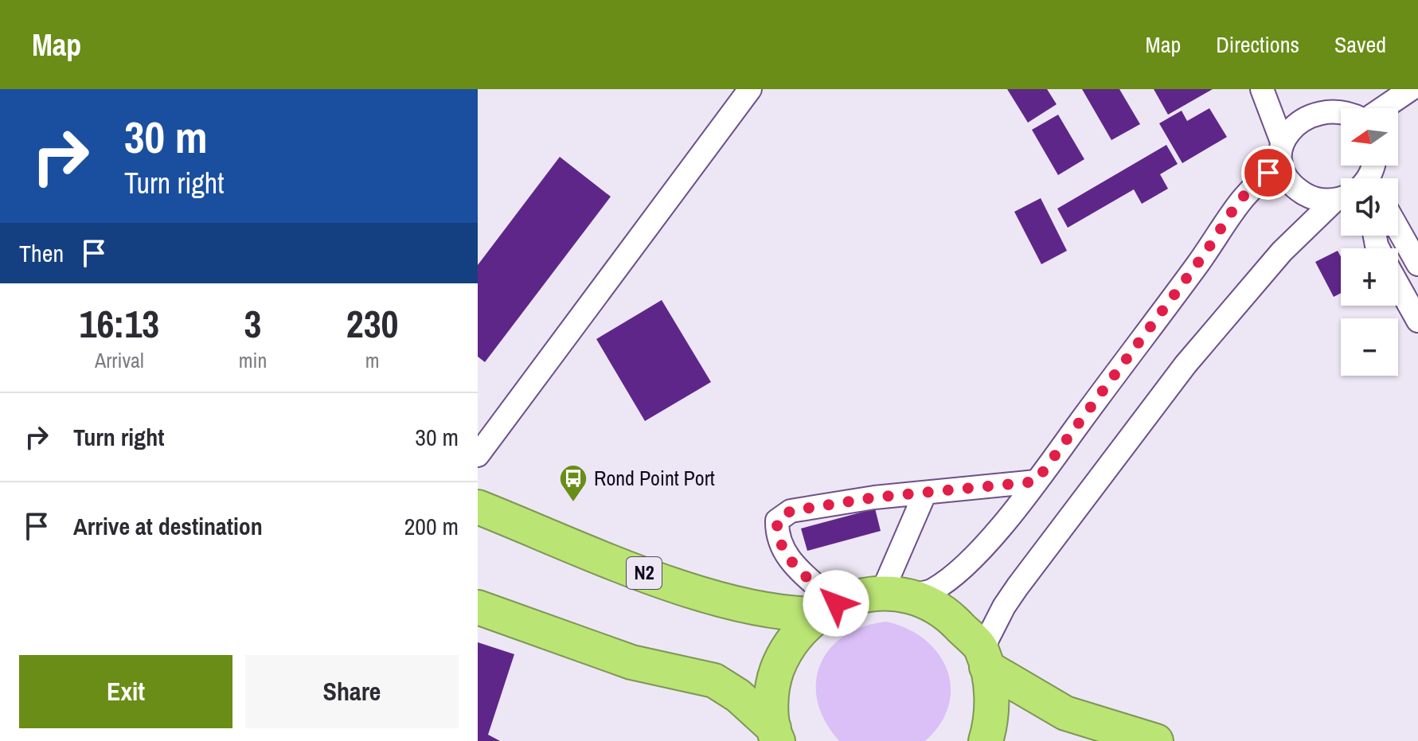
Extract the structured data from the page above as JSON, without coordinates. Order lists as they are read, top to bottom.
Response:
{
  "streets": {
    "highway": ["N2"]
  },
  "places": {
    "bus stop": ["Rond Point Port"]
  },
  "north": "left",
  "page": {
    "header": "Map",
    "nav": ["Map", "Directions", "Saved"],
    "turn": ["30 m", "Turn right"],
    "map_buttons": ["+", "−"],
    "then": "Then",
    "eta": [
      "16:13",
      "Arrival",
      "3",
      "min",
      "230",
      "m"
    ],
    "list": [
      {
        "name": "Turn right",
        "value": "30 m"
      },
      {
        "name": "Arrive at destination",
        "value": "200 m"
      }
    ],
    "buttons": ["Exit", "Share"]
  }
}
